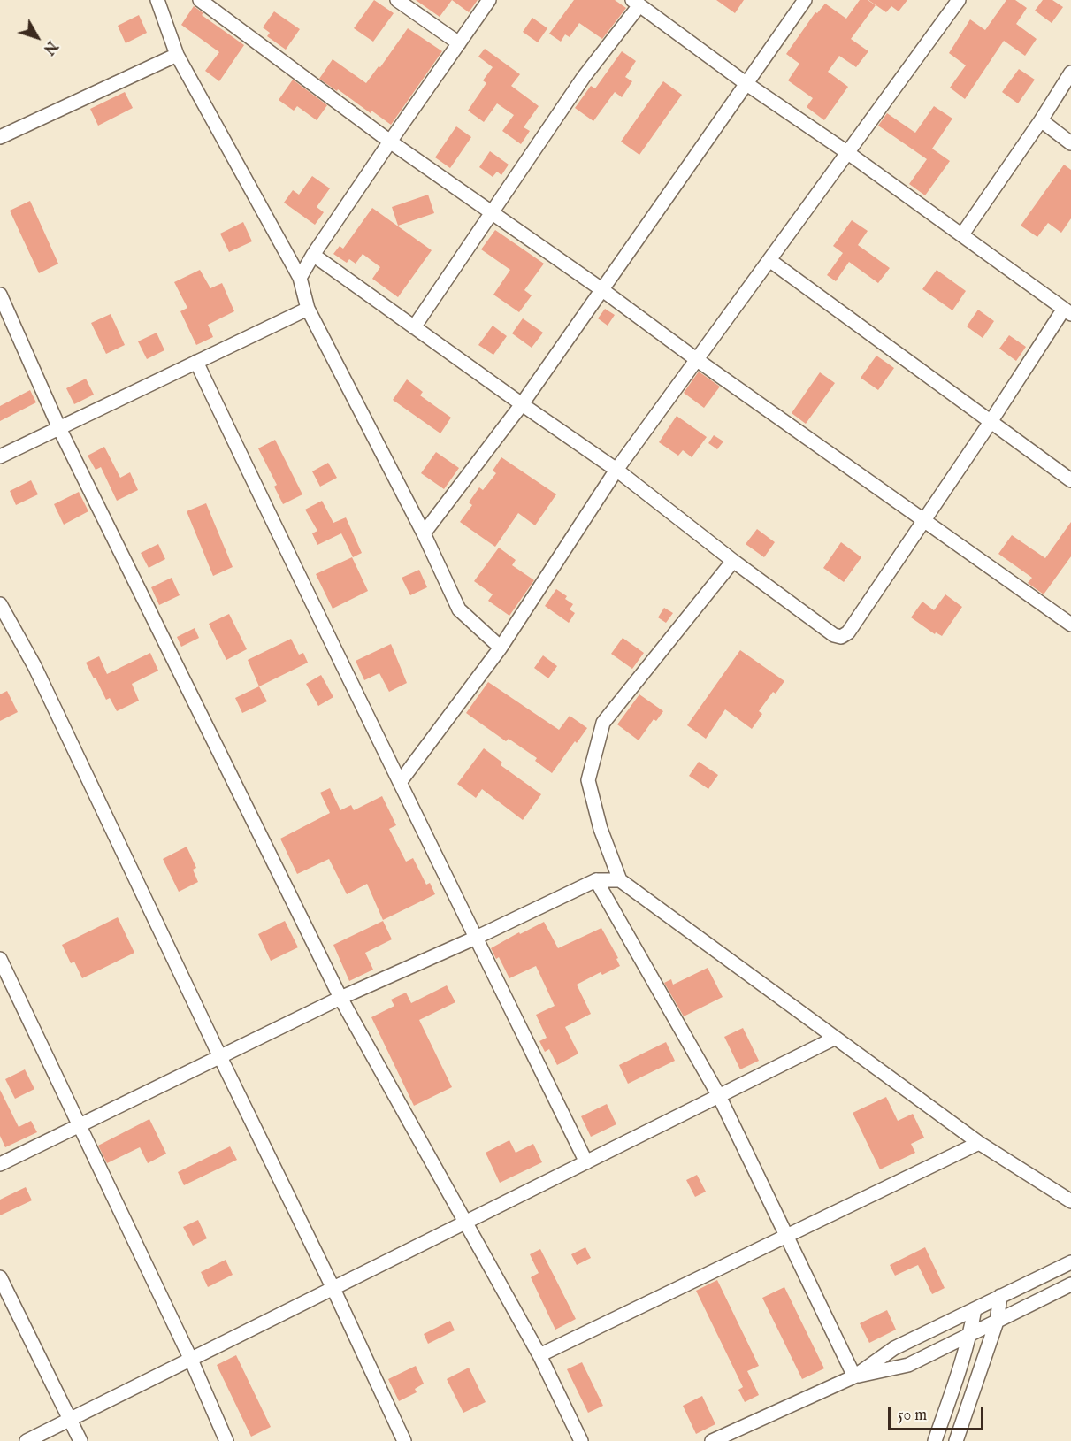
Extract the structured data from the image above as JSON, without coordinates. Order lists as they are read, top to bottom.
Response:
{
  "scale_bar": "50 m",
  "north": "bottom right"
}
